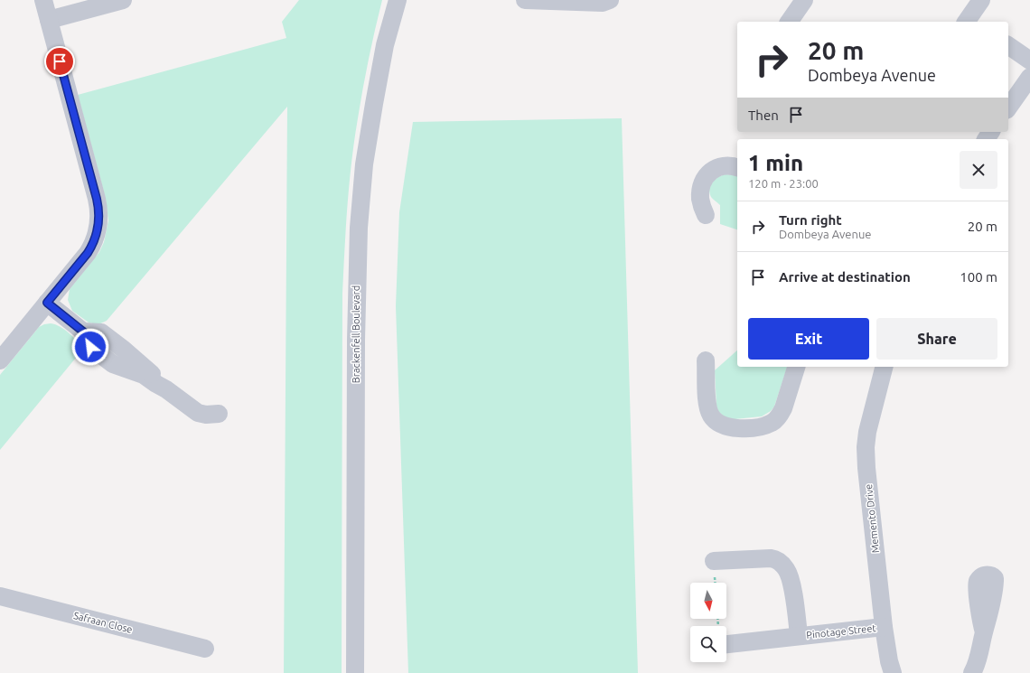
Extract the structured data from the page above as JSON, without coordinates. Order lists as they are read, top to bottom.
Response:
{
  "streets": {
    "street": [
      "Brackenfell Boulevard",
      "Memento Drive",
      "Safraan Close",
      "Pinotage Street"
    ]
  },
  "crossings": [
    ["Memento Drive", "Pinotage Street"]
  ],
  "north": "bottom",
  "page": {
    "turn": ["20 m", "Dombeya Avenue"],
    "then": "Then",
    "heading": ["1 min", "120 m · 23:00"],
    "list": [
      {
        "name": "Turn right",
        "note": "Dombeya Avenue",
        "value": "20 m"
      },
      {
        "name": "Arrive at destination",
        "value": "100 m"
      }
    ],
    "buttons": ["Exit", "Share"]
  }
}
